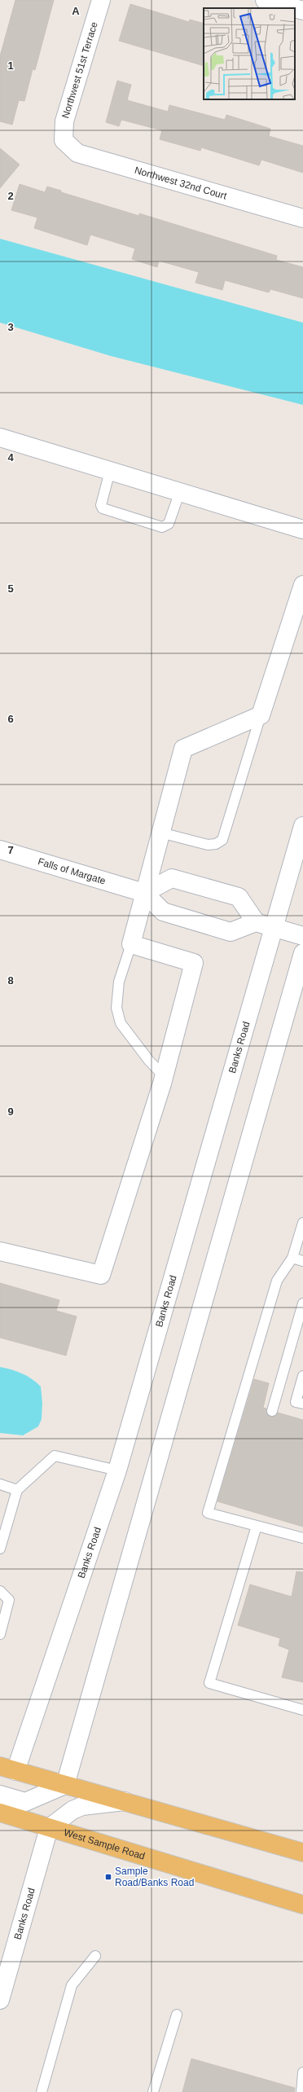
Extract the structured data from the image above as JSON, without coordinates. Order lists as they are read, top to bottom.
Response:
{
  "streets": {
    "main road": ["West Sample Road"],
    "street": [
      "Northwest 51st Terrace",
      "Northwest 32nd Court",
      "Falls of Margate",
      "Banks Road"
    ]
  },
  "crossings": [
    ["Northwest 51st Terrace", "Northwest 32nd Court"],
    ["Banks Road", "West Sample Road"]
  ],
  "places": {
    "transit": ["Sample Road/Banks Road"]
  },
  "grid": {
    "columns": ["A"],
    "rows": [
      "1",
      "2",
      "3",
      "4",
      "5",
      "6",
      "7",
      "8",
      "9"
    ]
  }
}
